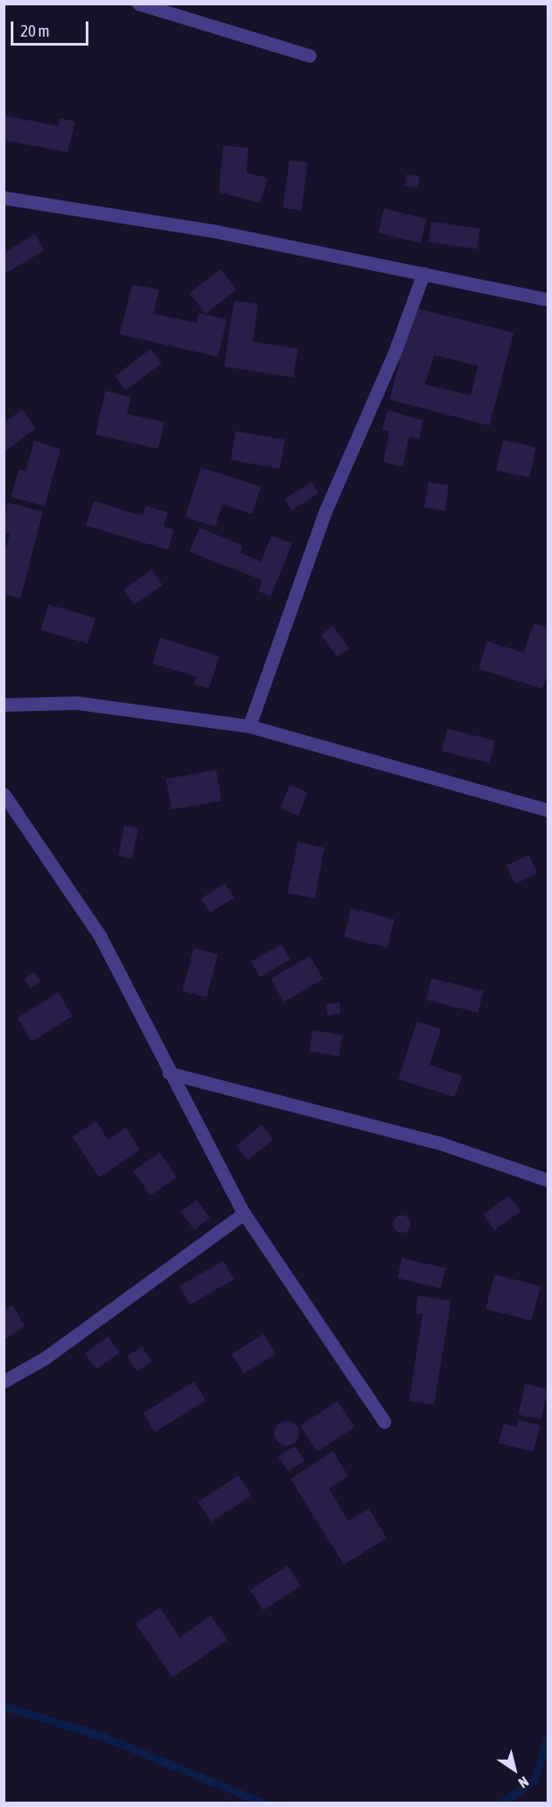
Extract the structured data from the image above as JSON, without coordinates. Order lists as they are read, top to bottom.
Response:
{
  "scale_bar": "20 m",
  "north": "bottom right"
}
